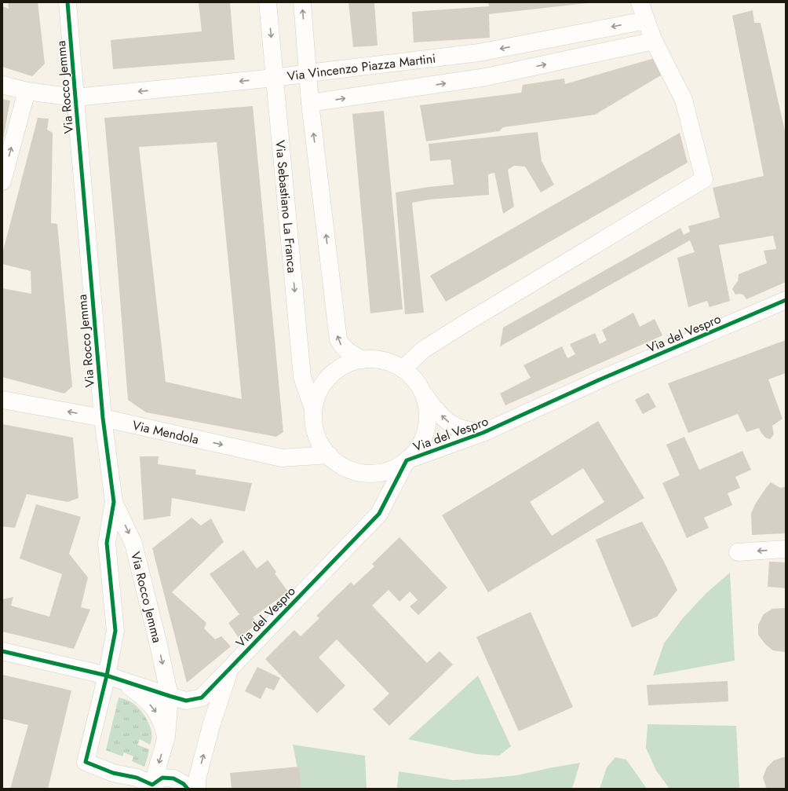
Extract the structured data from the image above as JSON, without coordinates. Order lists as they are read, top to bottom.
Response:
{
  "streets": {
    "street": [
      "Via Vincenzo Piazza Martini",
      "Via Rocco Jemma",
      "Via Sebastiano La Franca",
      "Via del Vespro",
      "Via Mendola"
    ]
  },
  "crossings": [
    ["Via Vincenzo Piazza Martini", "Via Rocco Jemma"],
    ["Via Vincenzo Piazza Martini", "Via Sebastiano La Franca"],
    ["Via Rocco Jemma", "Via del Vespro"],
    ["Via Rocco Jemma", "Via Mendola"]
  ]
}
